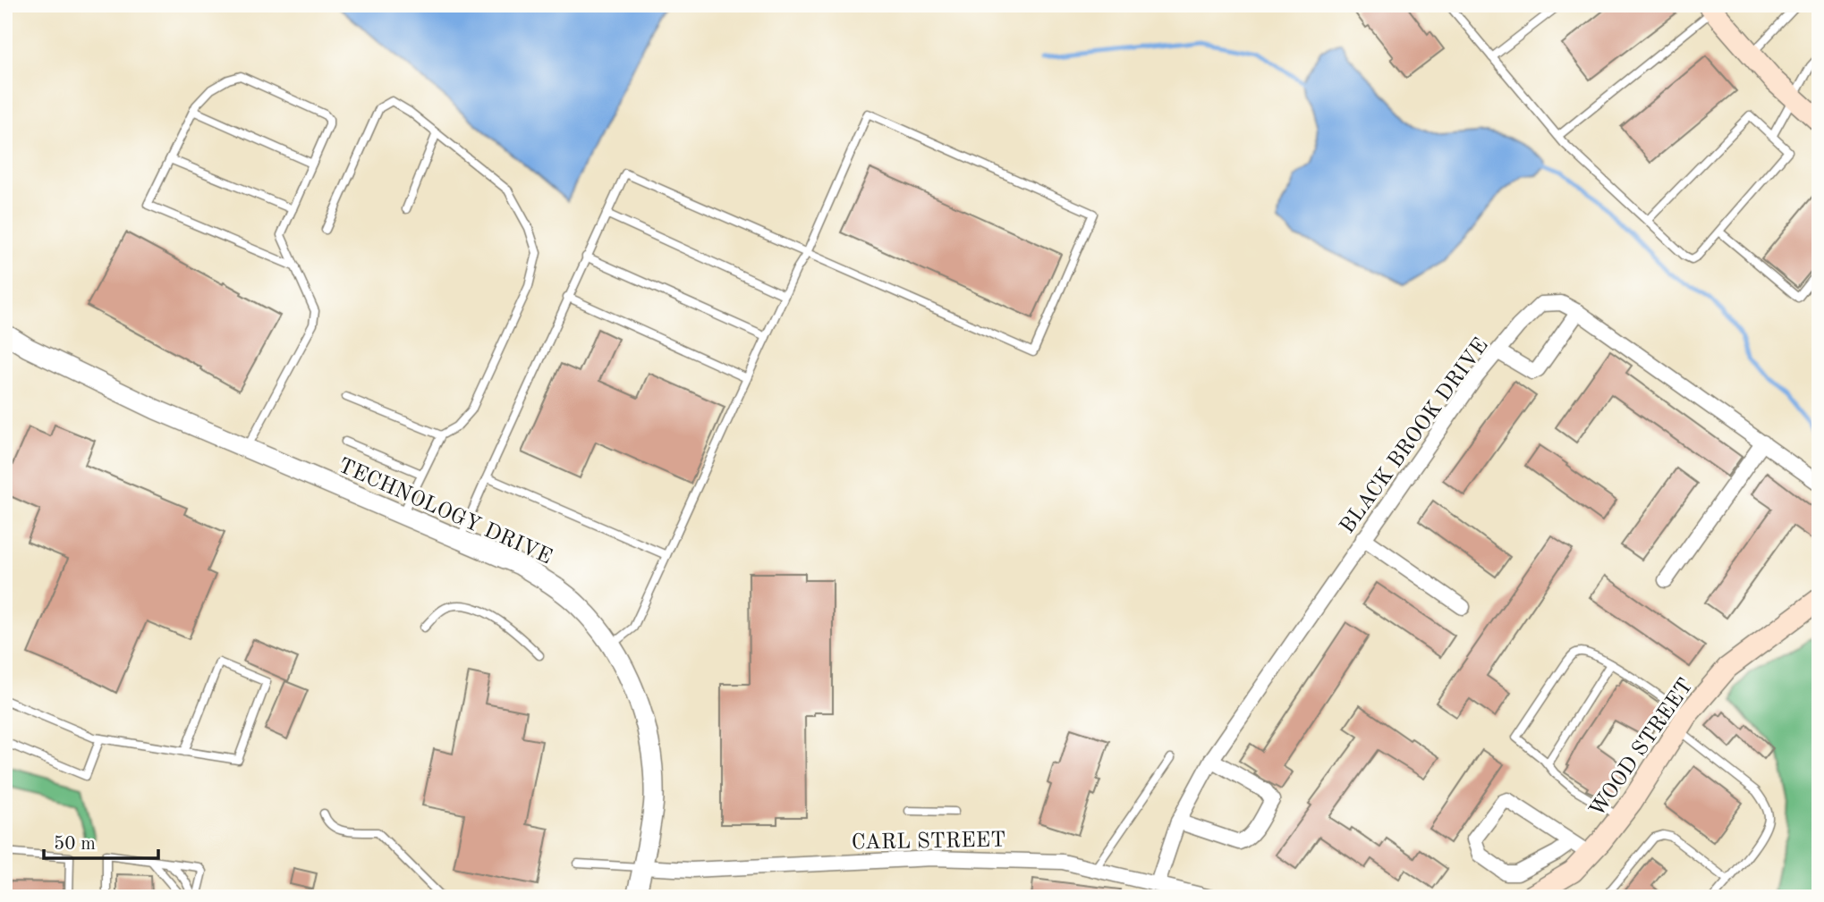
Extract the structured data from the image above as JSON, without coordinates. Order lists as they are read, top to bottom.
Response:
{
  "streets": {
    "main road": ["WOOD STREET"],
    "street": ["BLACK BROOK DRIVE", "TECHNOLOGY DRIVE", "CARL STREET"]
  },
  "crossings": [
    ["BLACK BROOK DRIVE", "CARL STREET"],
    ["TECHNOLOGY DRIVE", "CARL STREET"]
  ],
  "scale_bar": "50 m"
}
